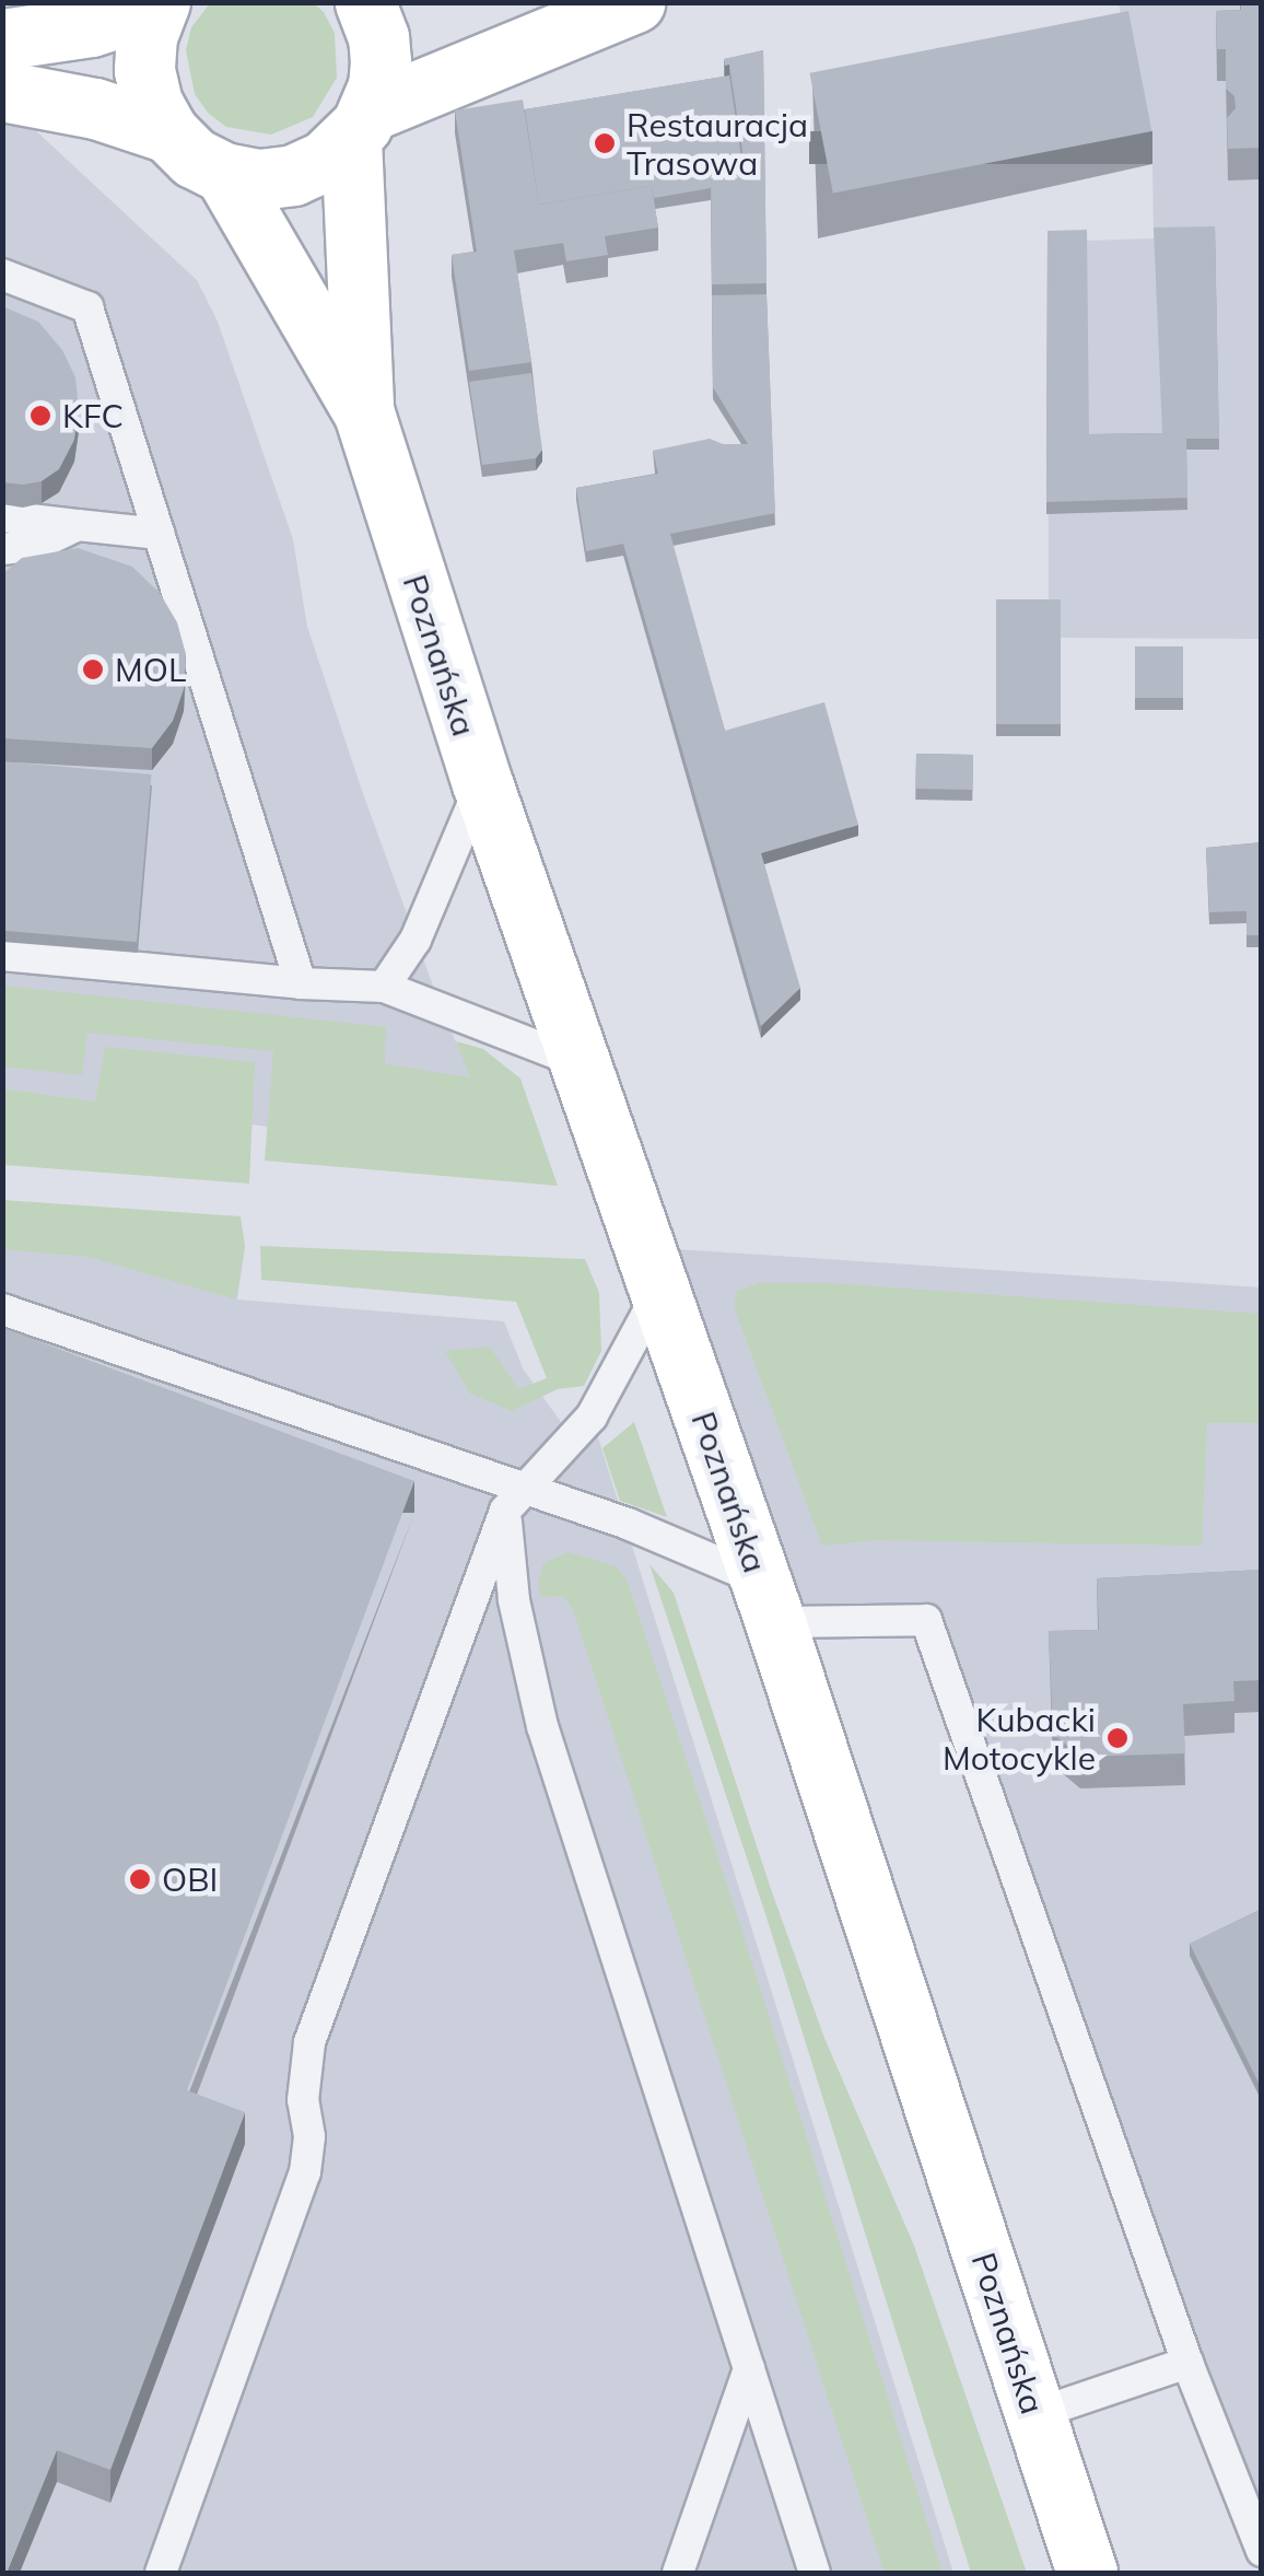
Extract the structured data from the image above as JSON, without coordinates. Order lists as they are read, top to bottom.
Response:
{
  "streets": {
    "main road": ["Poznańska"]
  },
  "places": [
    "Restauracja Trasowa",
    "KFC",
    "MOL",
    "Kubacki Motocykle",
    "OBI"
  ]
}
